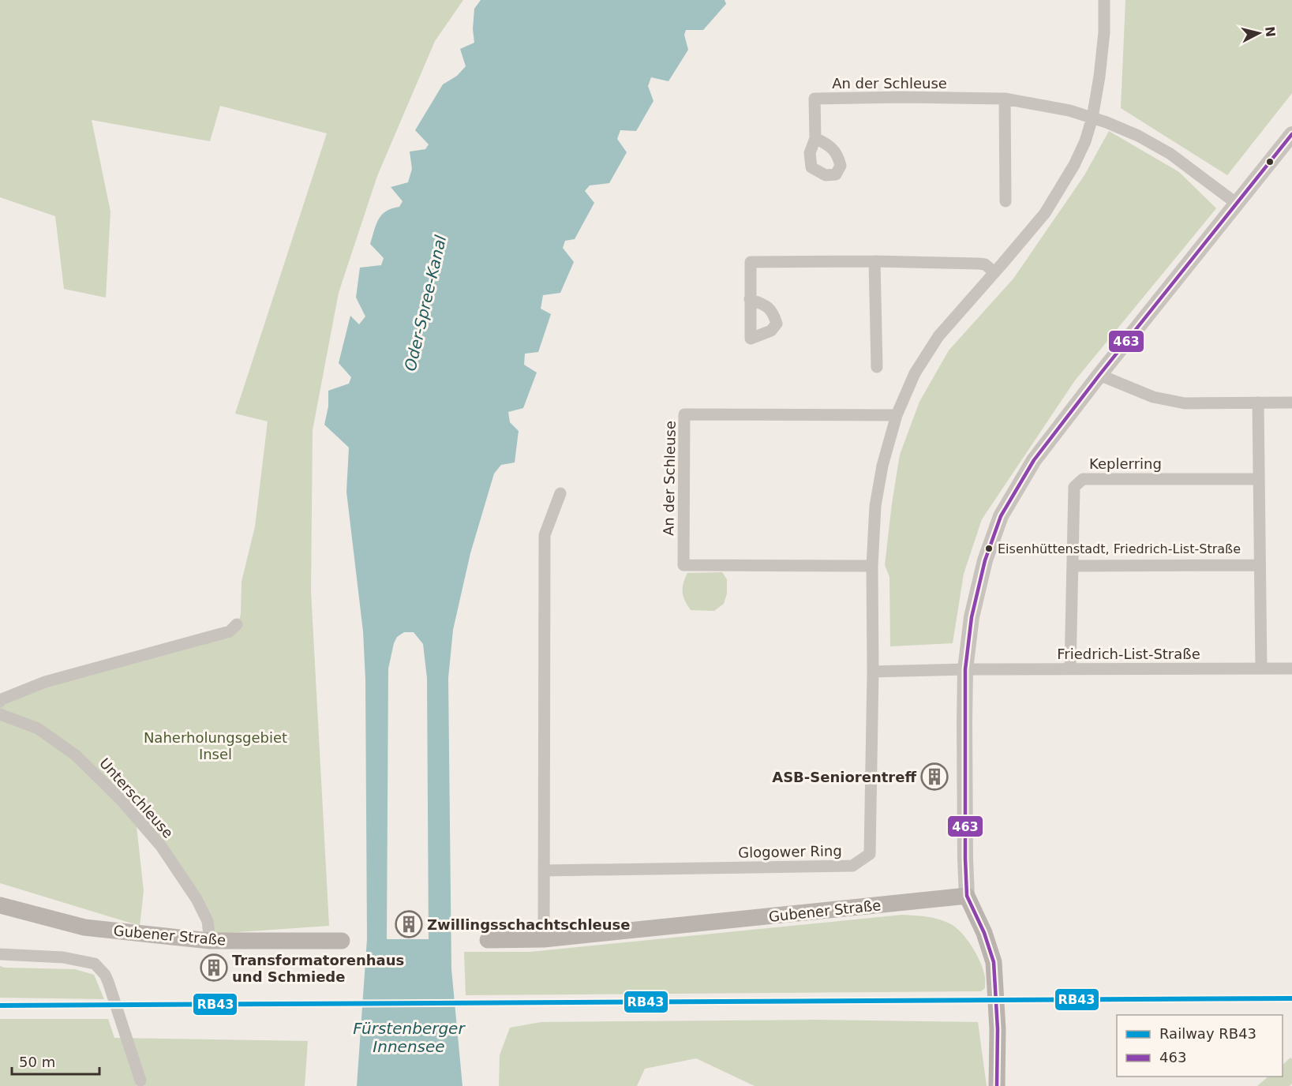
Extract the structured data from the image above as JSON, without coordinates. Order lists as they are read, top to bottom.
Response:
{
  "streets": {
    "main road": ["Gubener Straße"],
    "street": [
      "An der Schleuse",
      "Keplerring",
      "Friedrich-List-Straße",
      "Unterschleuse",
      "Glogower Ring"
    ]
  },
  "crossings": [
    ["Keplerring", "Friedrich-List-Straße"],
    ["Unterschleuse", "Gubener Straße"]
  ],
  "water": ["Oder-Spree-Kanal", "Fürstenberger Innensee"],
  "parks": ["Naherholungsgebiet Insel"],
  "places": {
    "other": ["Eisenhüttenstadt, Friedrich-List-Straße"],
    "building": ["ASB-Seniorentreff", "Zwillingsschachtschleuse", "Transformatorenhaus und Schmiede"]
  },
  "lines": ["transit line 463", "rail line RB43"],
  "legend": ["Railway RB43", "463"],
  "scale_bar": "50 m",
  "north": "right"
}
